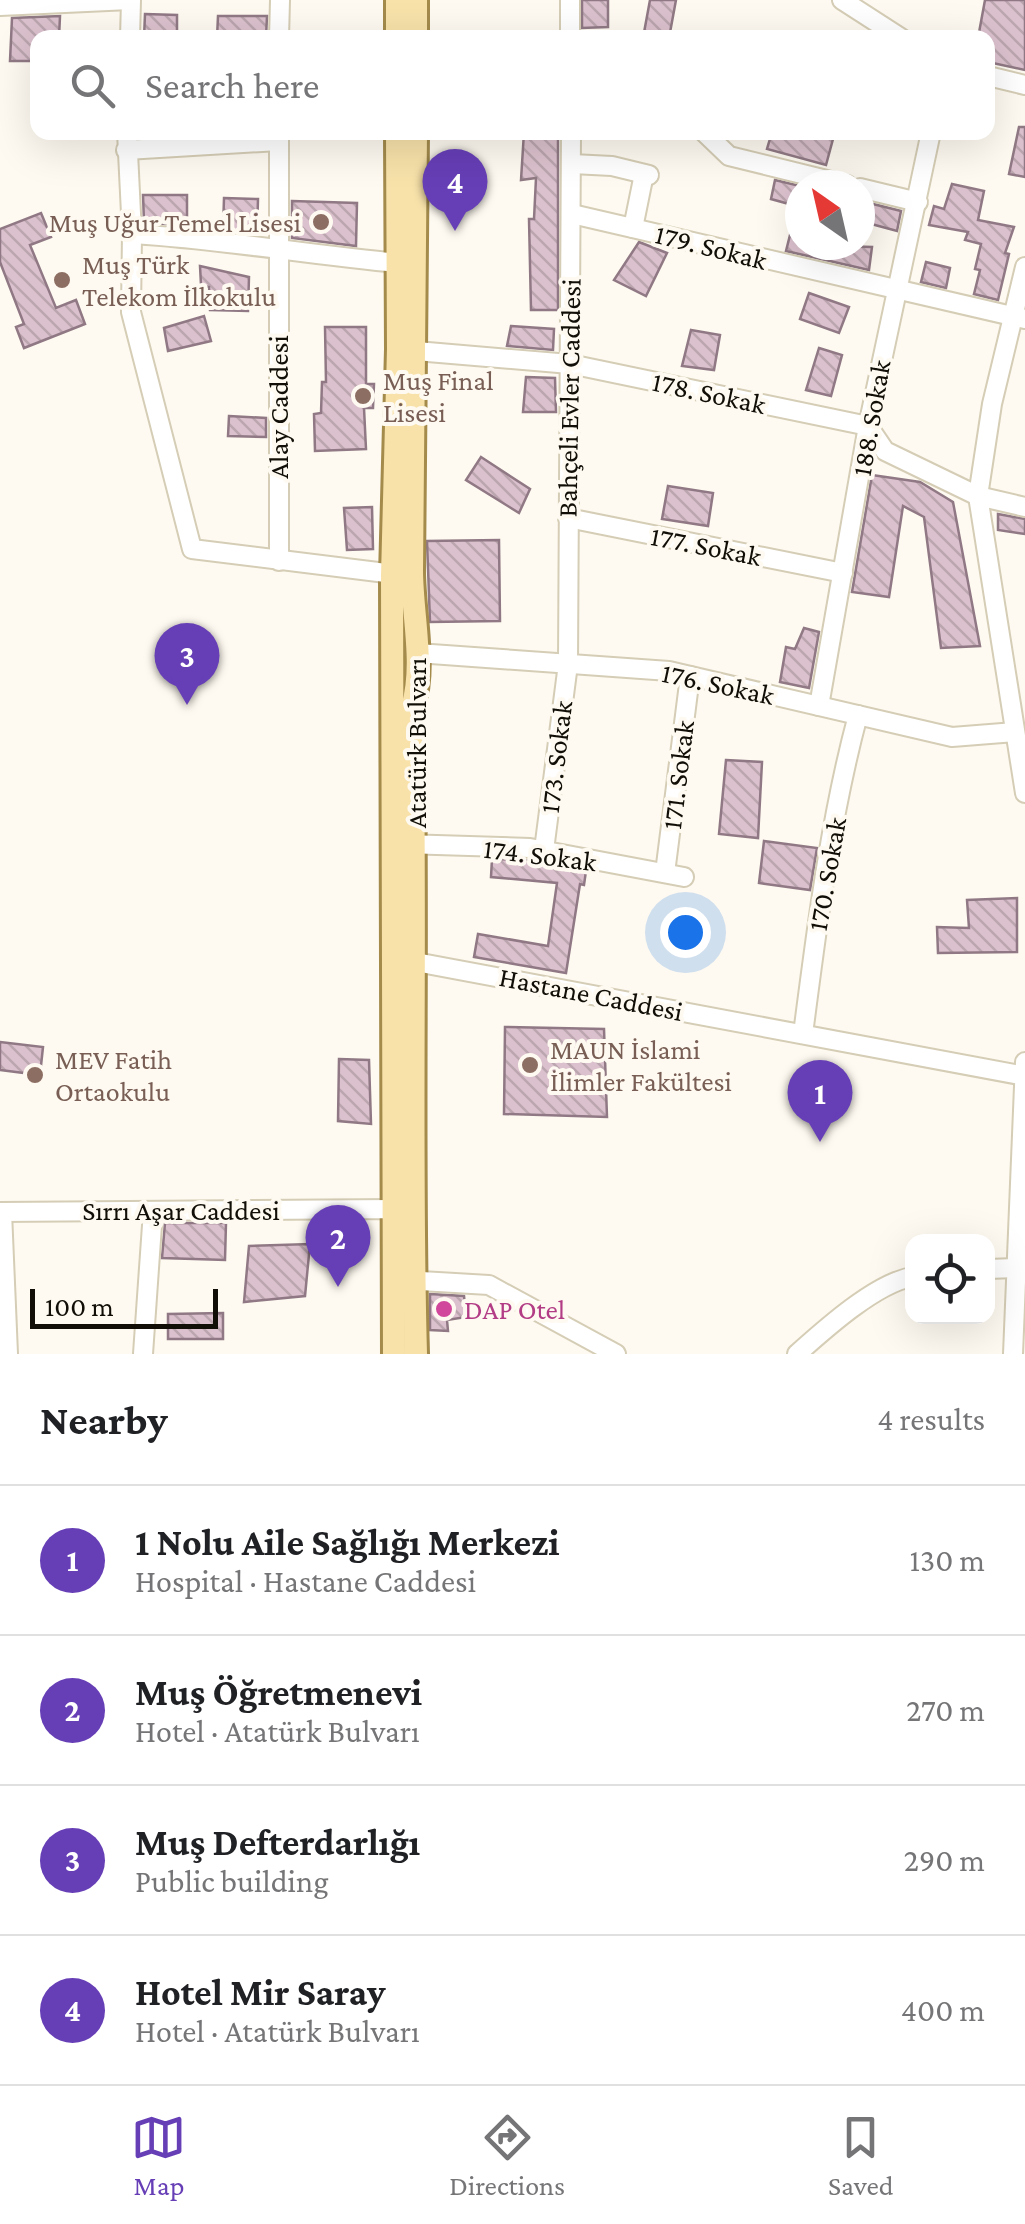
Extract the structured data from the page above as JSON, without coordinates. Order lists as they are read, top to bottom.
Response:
{
  "streets": {
    "main road": ["Atatürk Bulvarı"],
    "street": [
      "179. Sokak",
      "178. Sokak",
      "Bahçeli Evler Caddesi",
      "Alay Caddesi",
      "188. Sokak",
      "177. Sokak",
      "176. Sokak",
      "173. Sokak",
      "171. Sokak",
      "174. Sokak",
      "170. Sokak",
      "Hastane Caddesi",
      "Sırrı Aşar Caddesi"
    ]
  },
  "crossings": [
    ["179. Sokak", "Bahçeli Evler Caddesi"],
    ["179. Sokak", "188. Sokak"],
    ["178. Sokak", "Bahçeli Evler Caddesi"],
    ["178. Sokak", "188. Sokak"],
    ["178. Sokak", "Atatürk Bulvarı"],
    ["Bahçeli Evler Caddesi", "177. Sokak"],
    ["Bahçeli Evler Caddesi", "176. Sokak"],
    ["Bahçeli Evler Caddesi", "173. Sokak"],
    ["188. Sokak", "177. Sokak"],
    ["188. Sokak", "176. Sokak"],
    ["176. Sokak", "Atatürk Bulvarı"],
    ["176. Sokak", "173. Sokak"],
    ["176. Sokak", "171. Sokak"],
    ["176. Sokak", "170. Sokak"],
    ["Atatürk Bulvarı", "174. Sokak"],
    ["Atatürk Bulvarı", "Hastane Caddesi"],
    ["Atatürk Bulvarı", "Sırrı Aşar Caddesi"],
    ["173. Sokak", "174. Sokak"],
    ["171. Sokak", "174. Sokak"],
    ["170. Sokak", "Hastane Caddesi"]
  ],
  "places": [
    "Muş Uğur Temel Lisesi",
    "Muş Türk Telekom İlkokulu",
    "Muş Final Lisesi",
    "MAUN İslami İlimler Fakültesi",
    "MEV Fatih Ortaokulu",
    "DAP Otel"
  ],
  "scale_bar": "100 m",
  "north": "top left",
  "page": {
    "search": "Search here",
    "pins": [
      "4",
      "3",
      "1",
      "2"
    ],
    "scale": "100 m",
    "heading": ["Nearby", "4 results"],
    "list": [
      {
        "mark": "1",
        "name": "1 Nolu Aile Sağlığı Merkezi",
        "note": "Hospital · Hastane Caddesi",
        "value": "130 m"
      },
      {
        "mark": "2",
        "name": "Muş Öğretmenevi",
        "note": "Hotel · Atatürk Bulvarı",
        "value": "270 m"
      },
      {
        "mark": "3",
        "name": "Muş Defterdarlığı",
        "note": "Public building",
        "value": "290 m"
      },
      {
        "mark": "4",
        "name": "Hotel Mir Saray",
        "note": "Hotel · Atatürk Bulvarı",
        "value": "400 m"
      }
    ],
    "nav": ["Map", "Directions", "Saved"]
  }
}
